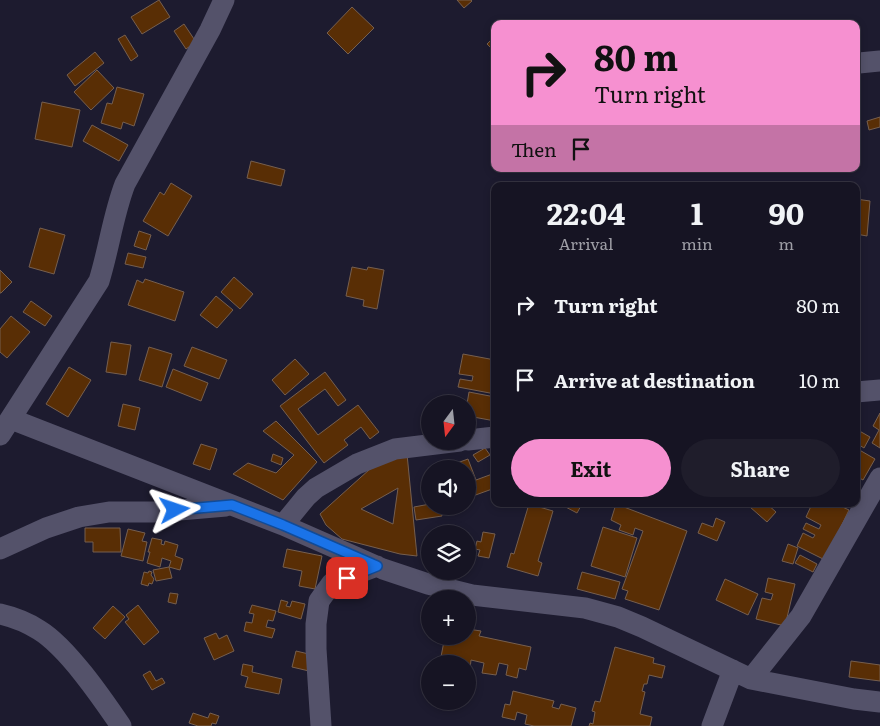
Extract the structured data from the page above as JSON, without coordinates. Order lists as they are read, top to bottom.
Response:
{
  "north": "bottom",
  "page": {
    "turn": ["80 m", "Turn right"],
    "then": "Then",
    "eta": [
      "22:04",
      "Arrival",
      "1",
      "min",
      "90",
      "m"
    ],
    "list": [
      {
        "name": "Turn right",
        "value": "80 m"
      },
      {
        "name": "Arrive at destination",
        "value": "10 m"
      }
    ],
    "map_buttons": ["+", "−"],
    "buttons": ["Exit", "Share"]
  }
}
